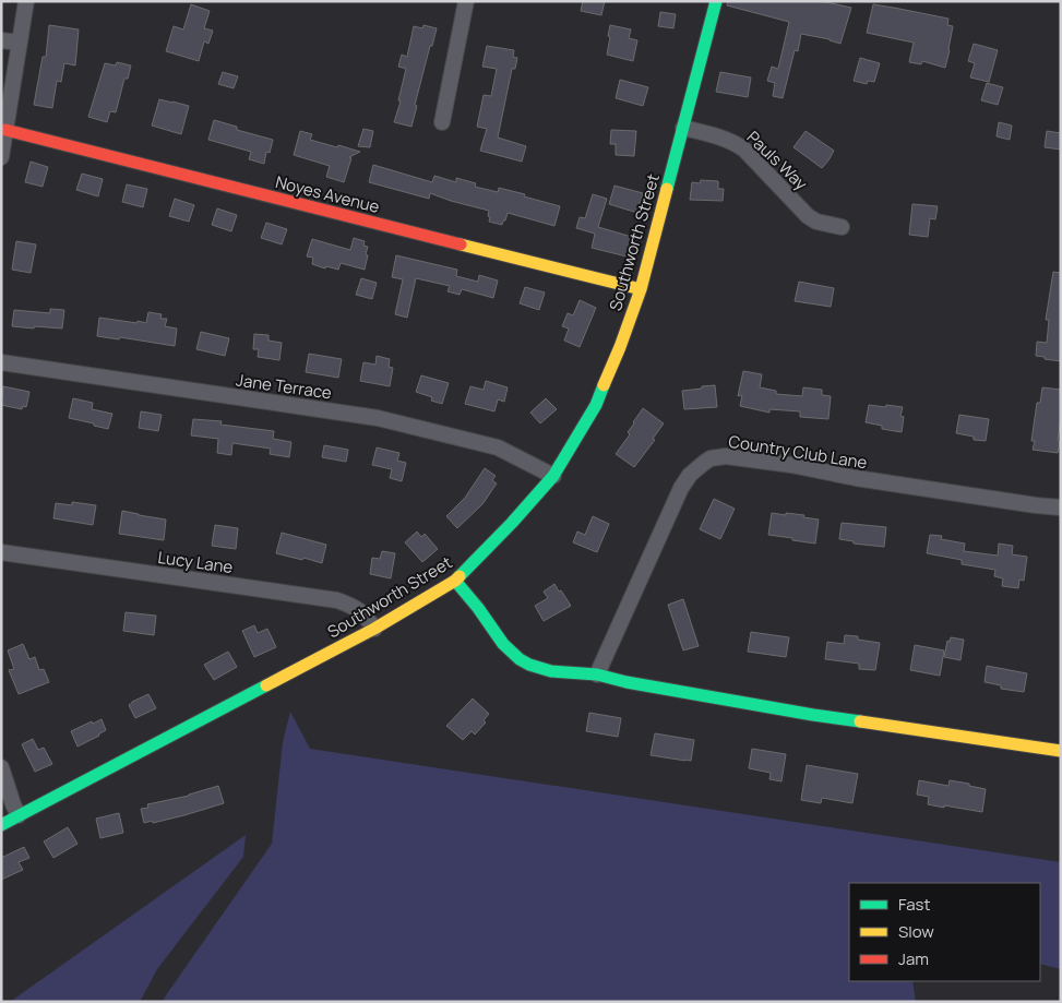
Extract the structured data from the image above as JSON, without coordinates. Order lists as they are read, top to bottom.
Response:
{
  "streets": {
    "street": [
      "Pauls Way",
      "Noyes Avenue",
      "Southworth Street",
      "Jane Terrace",
      "Country Club Lane",
      "Lucy Lane"
    ]
  },
  "crossings": [
    ["Pauls Way", "Southworth Street"],
    ["Noyes Avenue", "Southworth Street"],
    ["Southworth Street", "Jane Terrace"],
    ["Southworth Street", "Lucy Lane"]
  ],
  "legend": ["Fast", "Slow", "Jam"]
}
